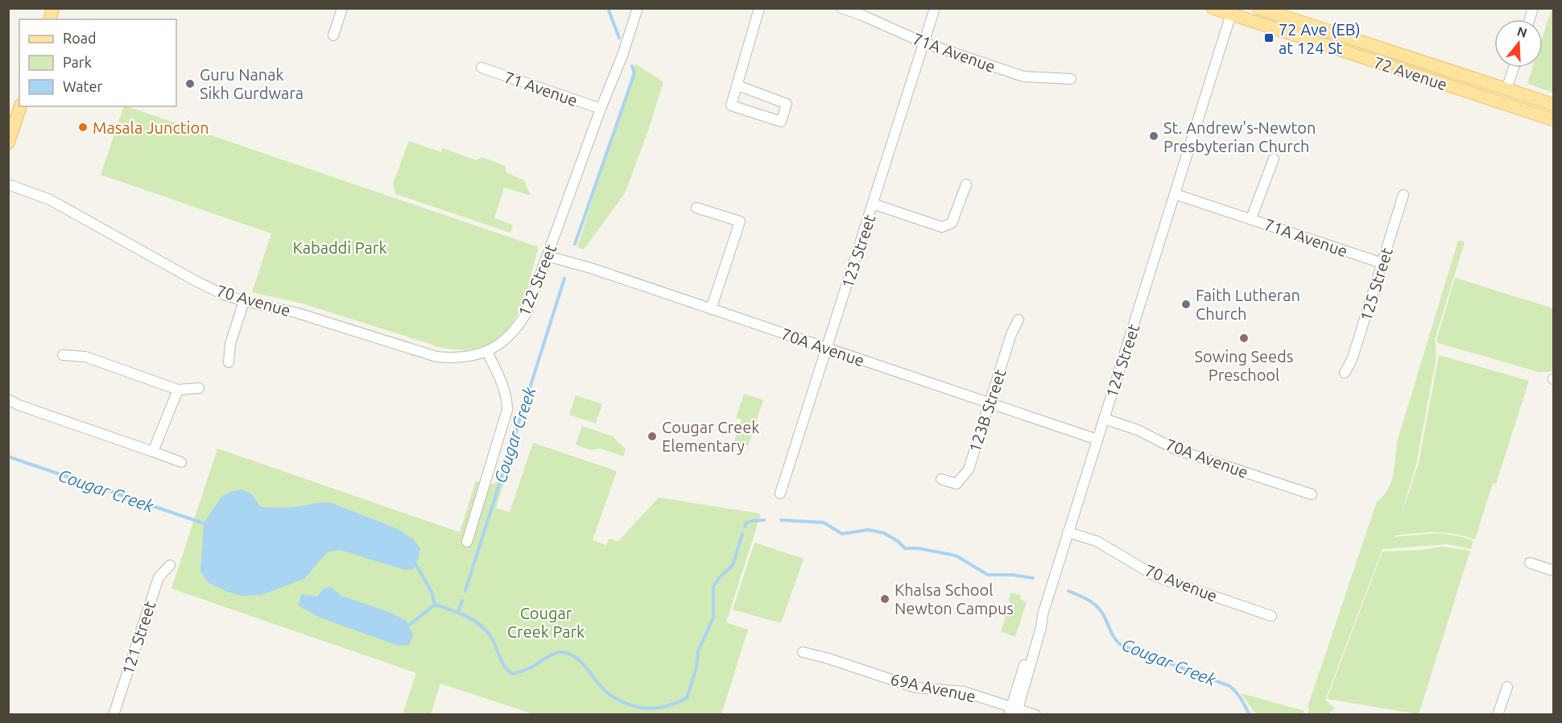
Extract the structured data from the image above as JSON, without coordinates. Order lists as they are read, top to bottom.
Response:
{
  "streets": {
    "main road": ["72 Avenue"],
    "street": [
      "71A Avenue",
      "71 Avenue",
      "123 Street",
      "122 Street",
      "125 Street",
      "70 Avenue",
      "70A Avenue",
      "124 Street",
      "123B Street",
      "121 Street",
      "69A Avenue"
    ]
  },
  "crossings": [
    ["71A Avenue", "123 Street"],
    ["71A Avenue", "125 Street"],
    ["71A Avenue", "124 Street"],
    ["72 Avenue", "124 Street"],
    ["71 Avenue", "122 Street"],
    ["123 Street", "70A Avenue"],
    ["122 Street", "70 Avenue"],
    ["122 Street", "70A Avenue"],
    ["70 Avenue", "124 Street"],
    ["70A Avenue", "124 Street"],
    ["70A Avenue", "123B Street"],
    ["124 Street", "69A Avenue"]
  ],
  "water": ["Cougar Creek"],
  "parks": ["Kabaddi Park", "Cougar Creek Park"],
  "places": {
    "transit": ["72 Ave (EB) at 124 St"],
    "other": [
      "Guru Nanak Sikh Gurdwara",
      "Masala Junction",
      "St. Andrew's-Newton Presbyterian Church",
      "Faith Lutheran Church",
      "Sowing Seeds Preschool",
      "Cougar Creek Elementary",
      "Khalsa School Newton Campus"
    ]
  },
  "legend": ["Road", "Park", "Water"],
  "north": "top"
}
